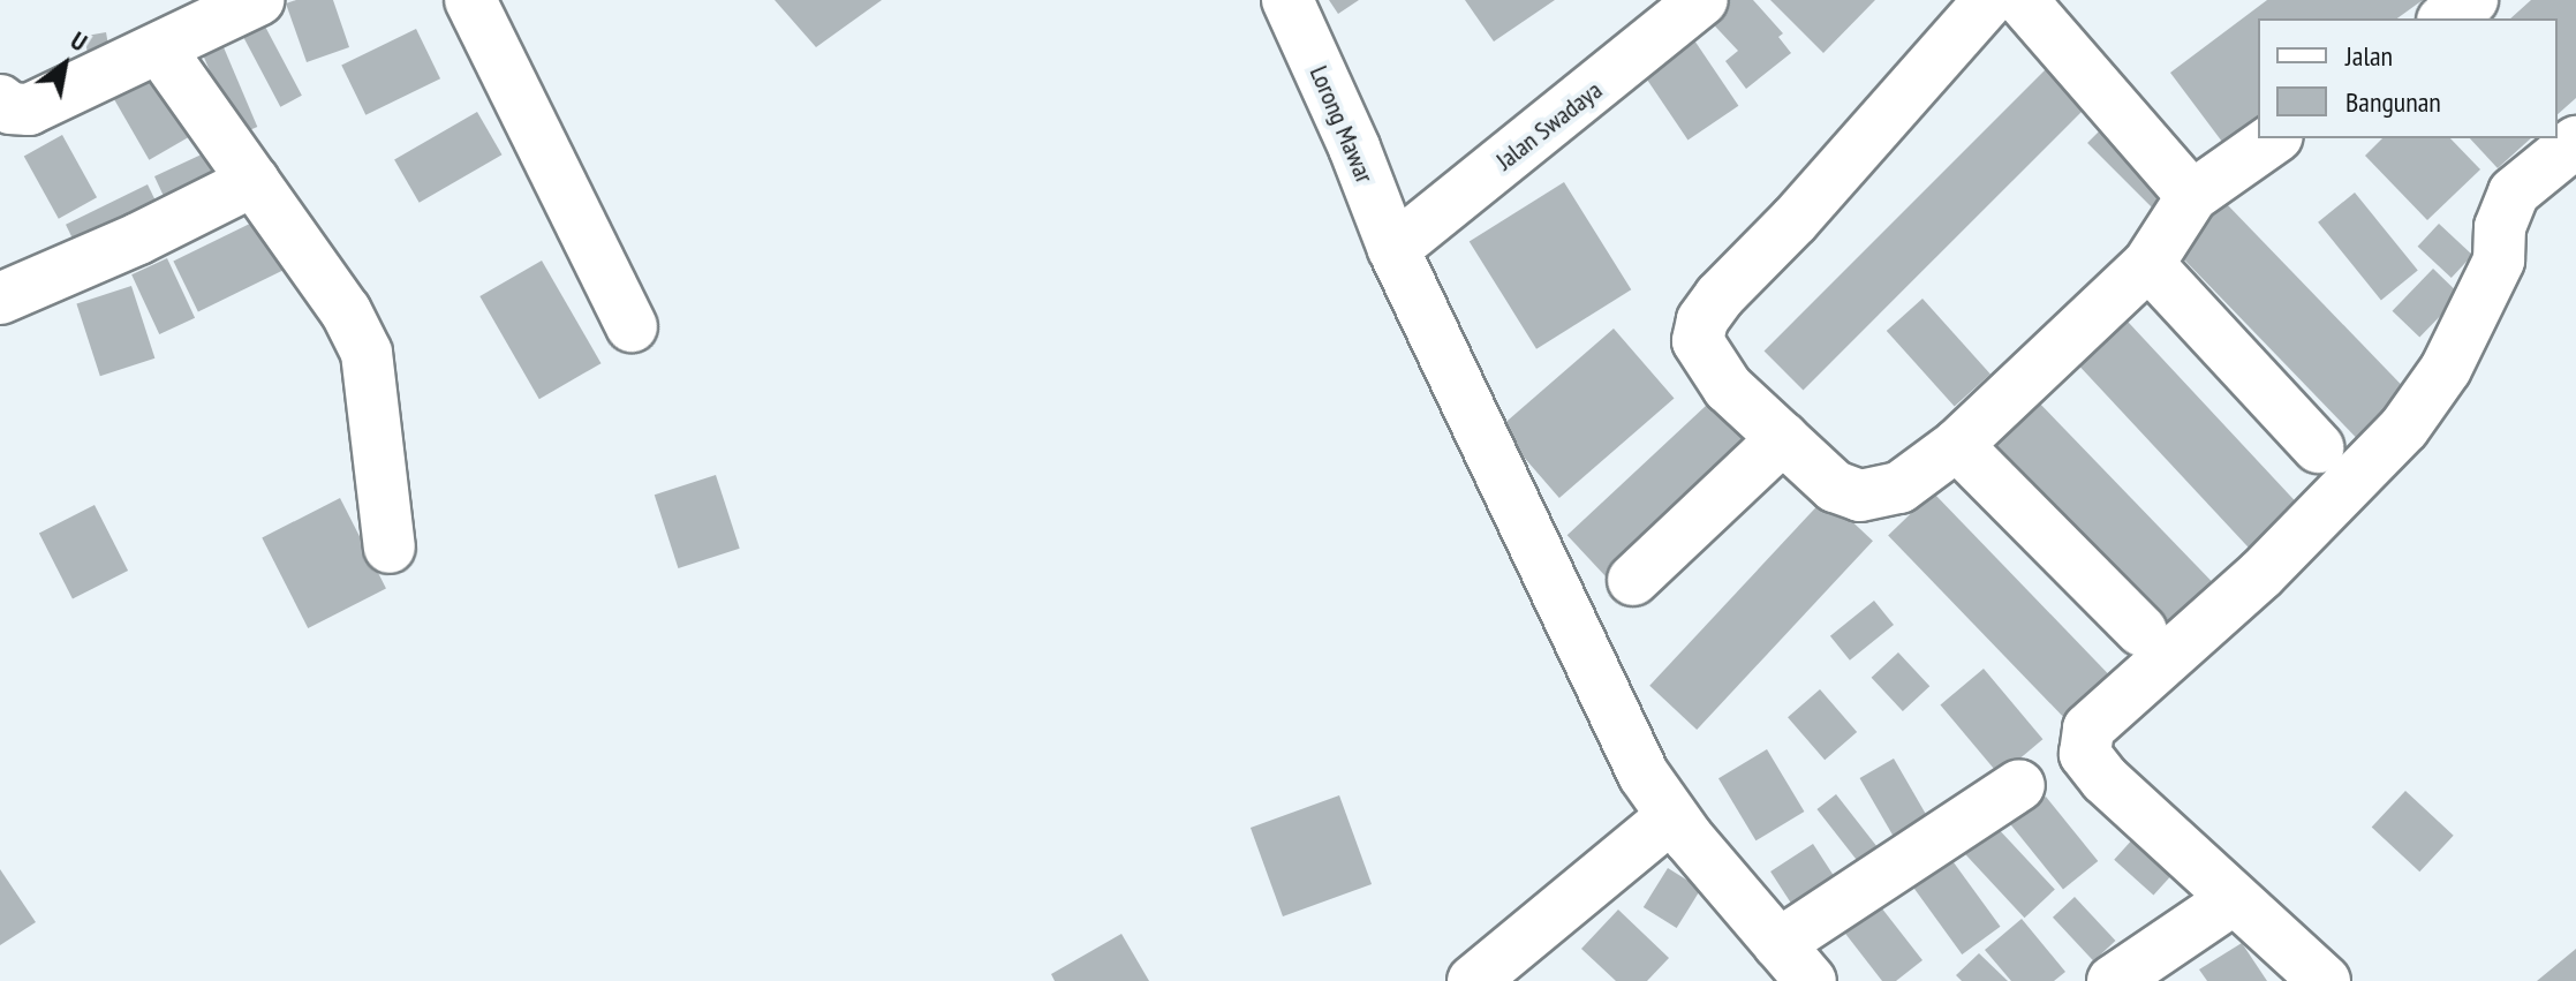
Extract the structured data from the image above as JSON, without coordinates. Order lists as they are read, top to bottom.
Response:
{
  "streets": {
    "street": ["Lorong Mawar", "Jalan Swadaya"]
  },
  "crossings": [
    ["Lorong Mawar", "Jalan Swadaya"]
  ],
  "legend": ["Jalan", "Bangunan"],
  "north": "top right"
}
